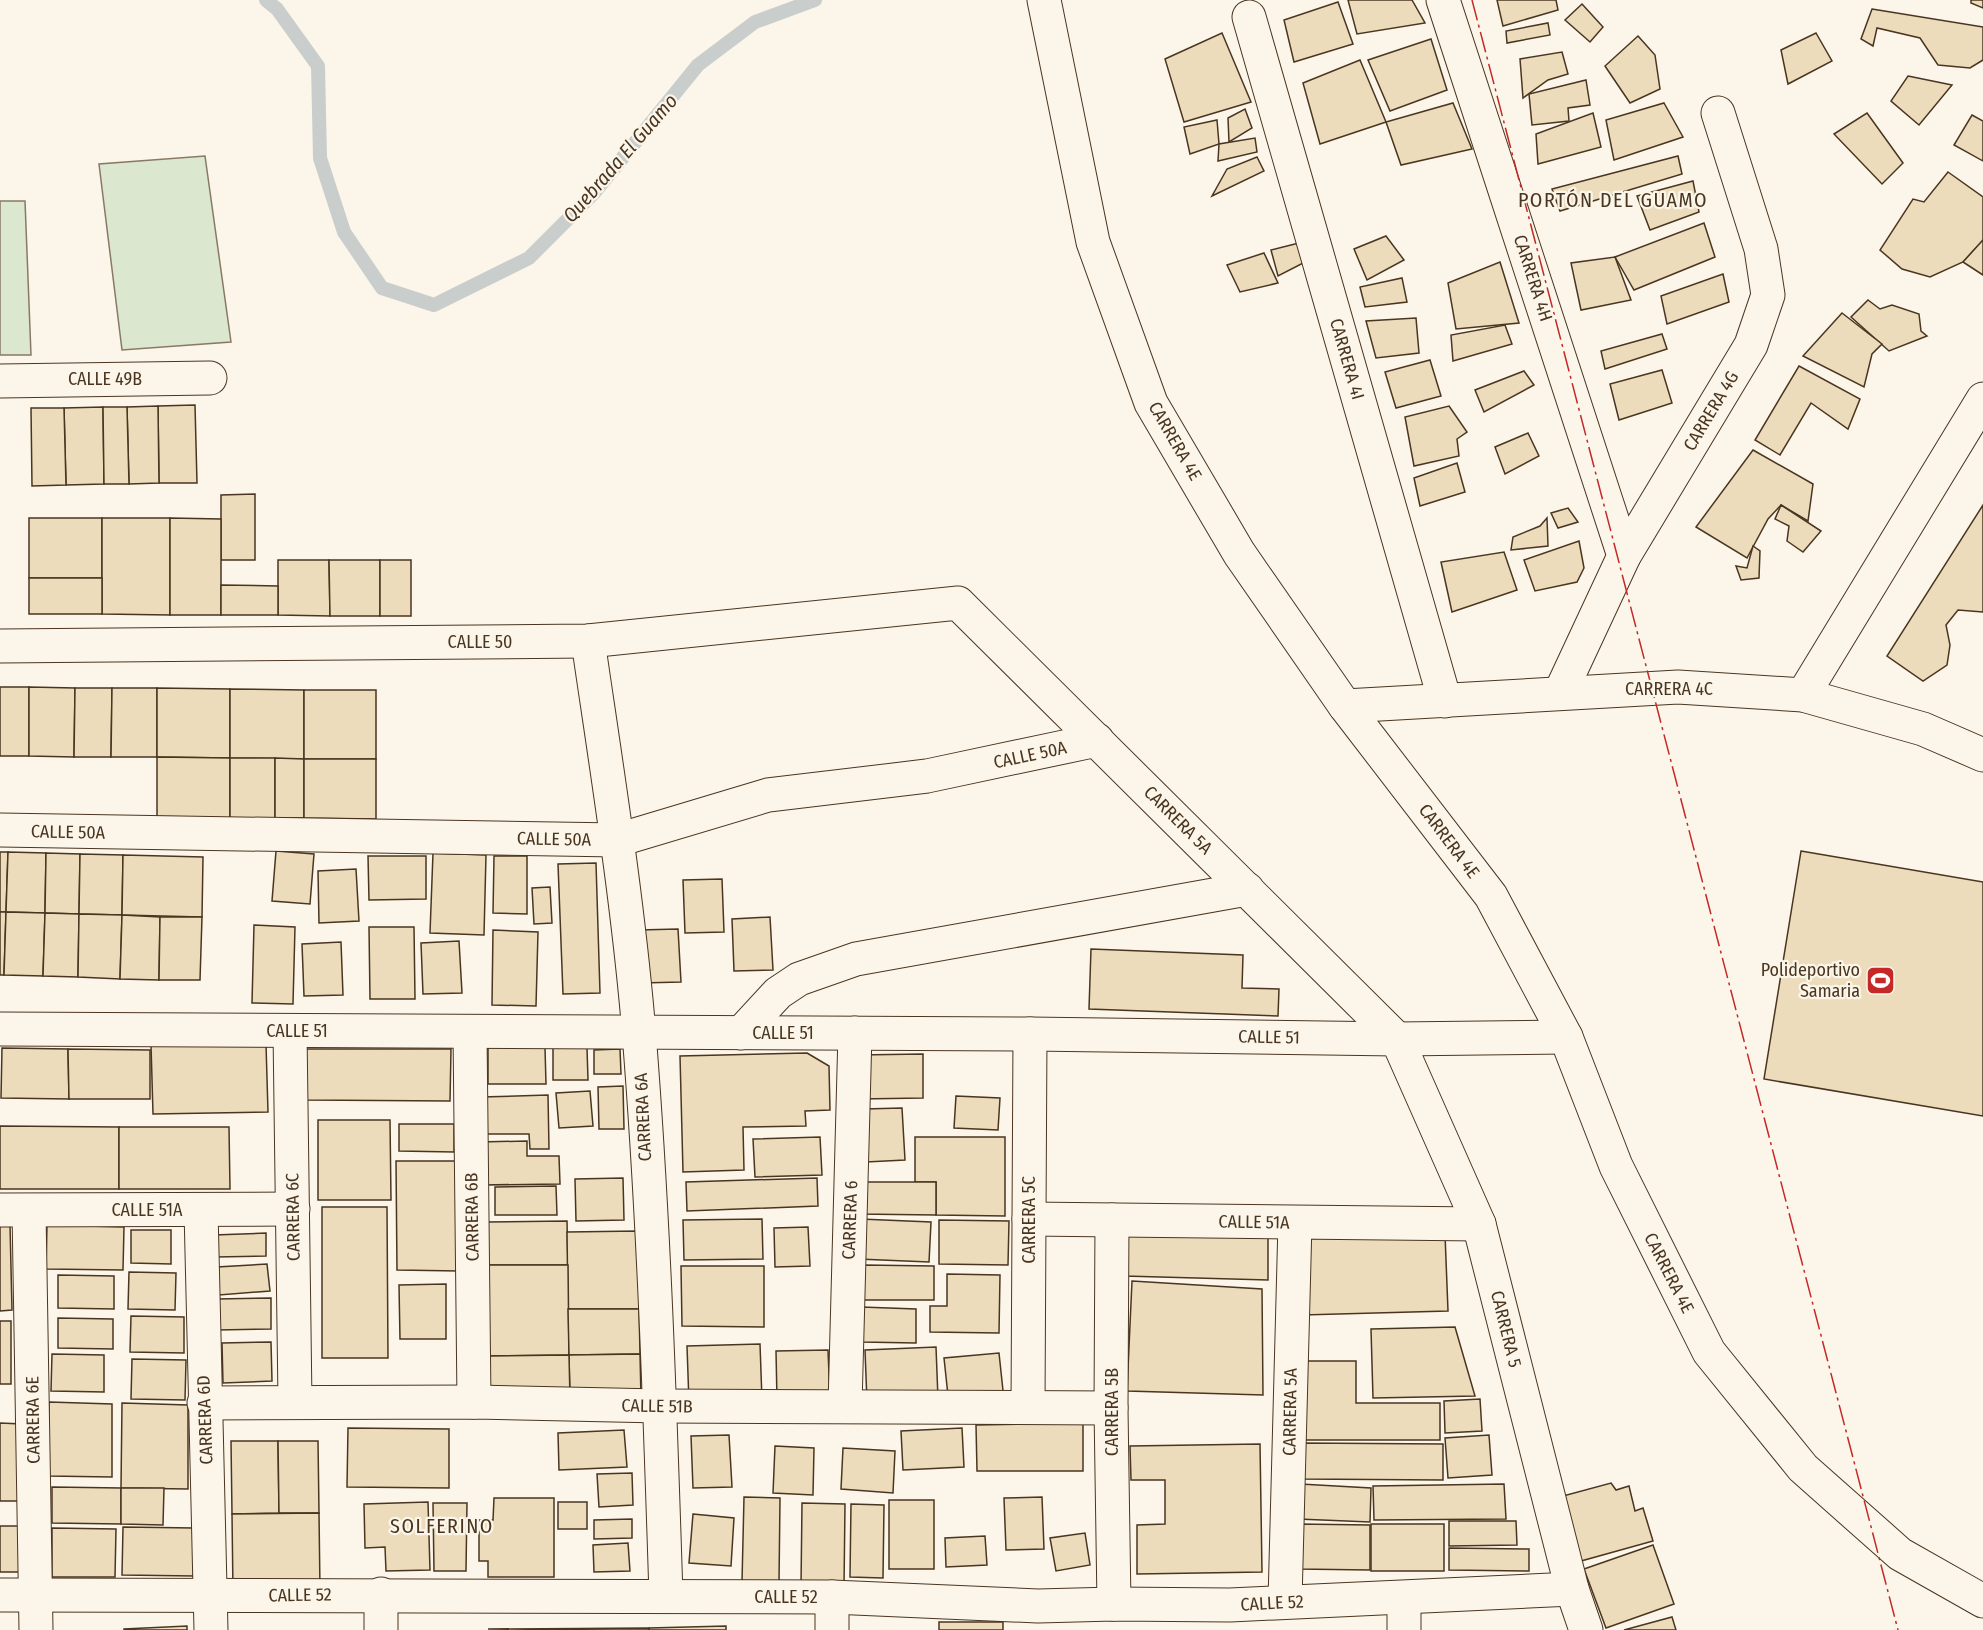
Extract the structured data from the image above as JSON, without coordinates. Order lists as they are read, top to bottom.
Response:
{
  "streets": {
    "street": [
      "CARRERA 4H",
      "CARRERA 4I",
      "CALLE 49B",
      "CARRERA 4G",
      "CARRERA 4E",
      "CALLE 50",
      "CARRERA 4C",
      "CALLE 50A",
      "CARRERA 5A",
      "CALLE 51",
      "CARRERA 6A",
      "CALLE 51A",
      "CARRERA 6C",
      "CARRERA 6B",
      "CARRERA 6",
      "CARRERA 5C",
      "CARRERA 5",
      "CALLE 51B",
      "CARRERA 5B",
      "CARRERA 6E",
      "CARRERA 6D",
      "CALLE 52"
    ]
  },
  "crossings": [
    ["CARRERA 4H", "CARRERA 4G"],
    ["CARRERA 4I", "CARRERA 4C"],
    ["CARRERA 4G", "CARRERA 4C"],
    ["CARRERA 4E", "CARRERA 4C"],
    ["CARRERA 4E", "CALLE 51"],
    ["CALLE 50", "CARRERA 5A"],
    ["CALLE 50", "CARRERA 6A"],
    ["CALLE 50A", "CARRERA 5A"],
    ["CALLE 50A", "CARRERA 6A"],
    ["CARRERA 5A", "CALLE 51"],
    ["CARRERA 5A", "CALLE 51A"],
    ["CARRERA 5A", "CARRERA 5"],
    ["CARRERA 5A", "CALLE 52"],
    ["CALLE 51", "CARRERA 6A"],
    ["CALLE 51", "CARRERA 6C"],
    ["CALLE 51", "CARRERA 6B"],
    ["CALLE 51", "CARRERA 6"],
    ["CALLE 51", "CARRERA 5C"],
    ["CALLE 51", "CARRERA 5"],
    ["CARRERA 6A", "CALLE 51B"],
    ["CARRERA 6A", "CALLE 52"],
    ["CALLE 51A", "CARRERA 6C"],
    ["CALLE 51A", "CARRERA 5C"],
    ["CALLE 51A", "CARRERA 5"],
    ["CALLE 51A", "CARRERA 5B"],
    ["CALLE 51A", "CARRERA 6E"],
    ["CALLE 51A", "CARRERA 6D"],
    ["CARRERA 6C", "CALLE 51B"],
    ["CARRERA 6B", "CALLE 51B"],
    ["CARRERA 6", "CALLE 51B"],
    ["CARRERA 5C", "CALLE 51B"],
    ["CARRERA 5", "CALLE 52"],
    ["CALLE 51B", "CARRERA 5B"],
    ["CALLE 51B", "CARRERA 6D"],
    ["CARRERA 5B", "CALLE 52"],
    ["CARRERA 6E", "CALLE 52"],
    ["CARRERA 6D", "CALLE 52"]
  ],
  "districts": ["PORTÓN DEL GUAMO", "SOLFERINO"],
  "water": ["Quebrada El Guamo"],
  "places": {
    "sports": ["Polideportivo Samaria"]
  }
}
